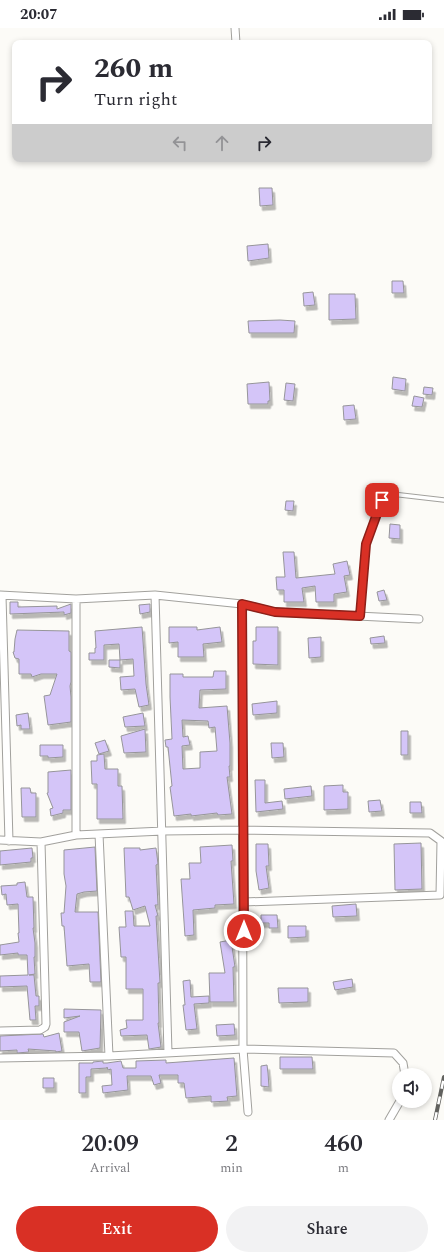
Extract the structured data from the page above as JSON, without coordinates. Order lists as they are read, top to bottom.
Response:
{
  "page": {
    "status": "20:07",
    "turn": ["260 m", "Turn right"],
    "eta": [
      "20:09",
      "Arrival",
      "2",
      "min",
      "460",
      "m"
    ],
    "buttons": ["Exit", "Share"]
  }
}
